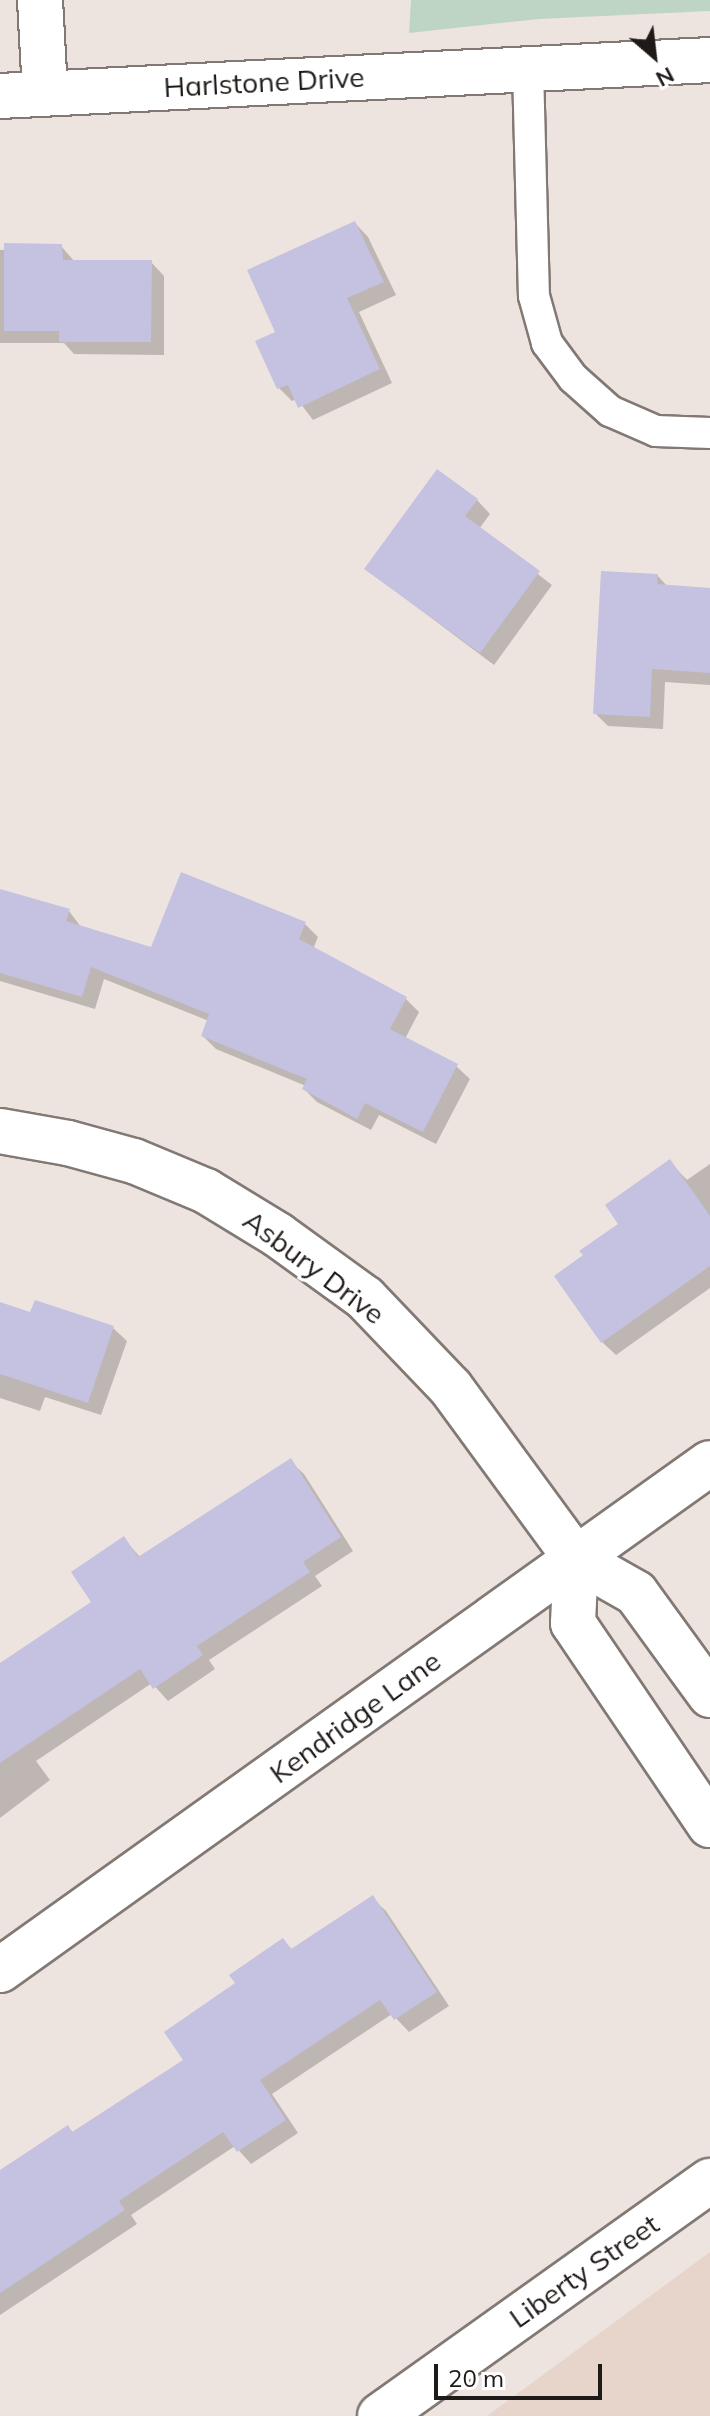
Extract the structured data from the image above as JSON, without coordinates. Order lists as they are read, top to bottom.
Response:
{
  "streets": {
    "street": [
      "Harlstone Drive",
      "Asbury Drive",
      "Kendridge Lane",
      "Liberty Street"
    ]
  },
  "crossings": [
    ["Asbury Drive", "Kendridge Lane"]
  ],
  "scale_bar": "20 m",
  "north": "bottom right"
}
